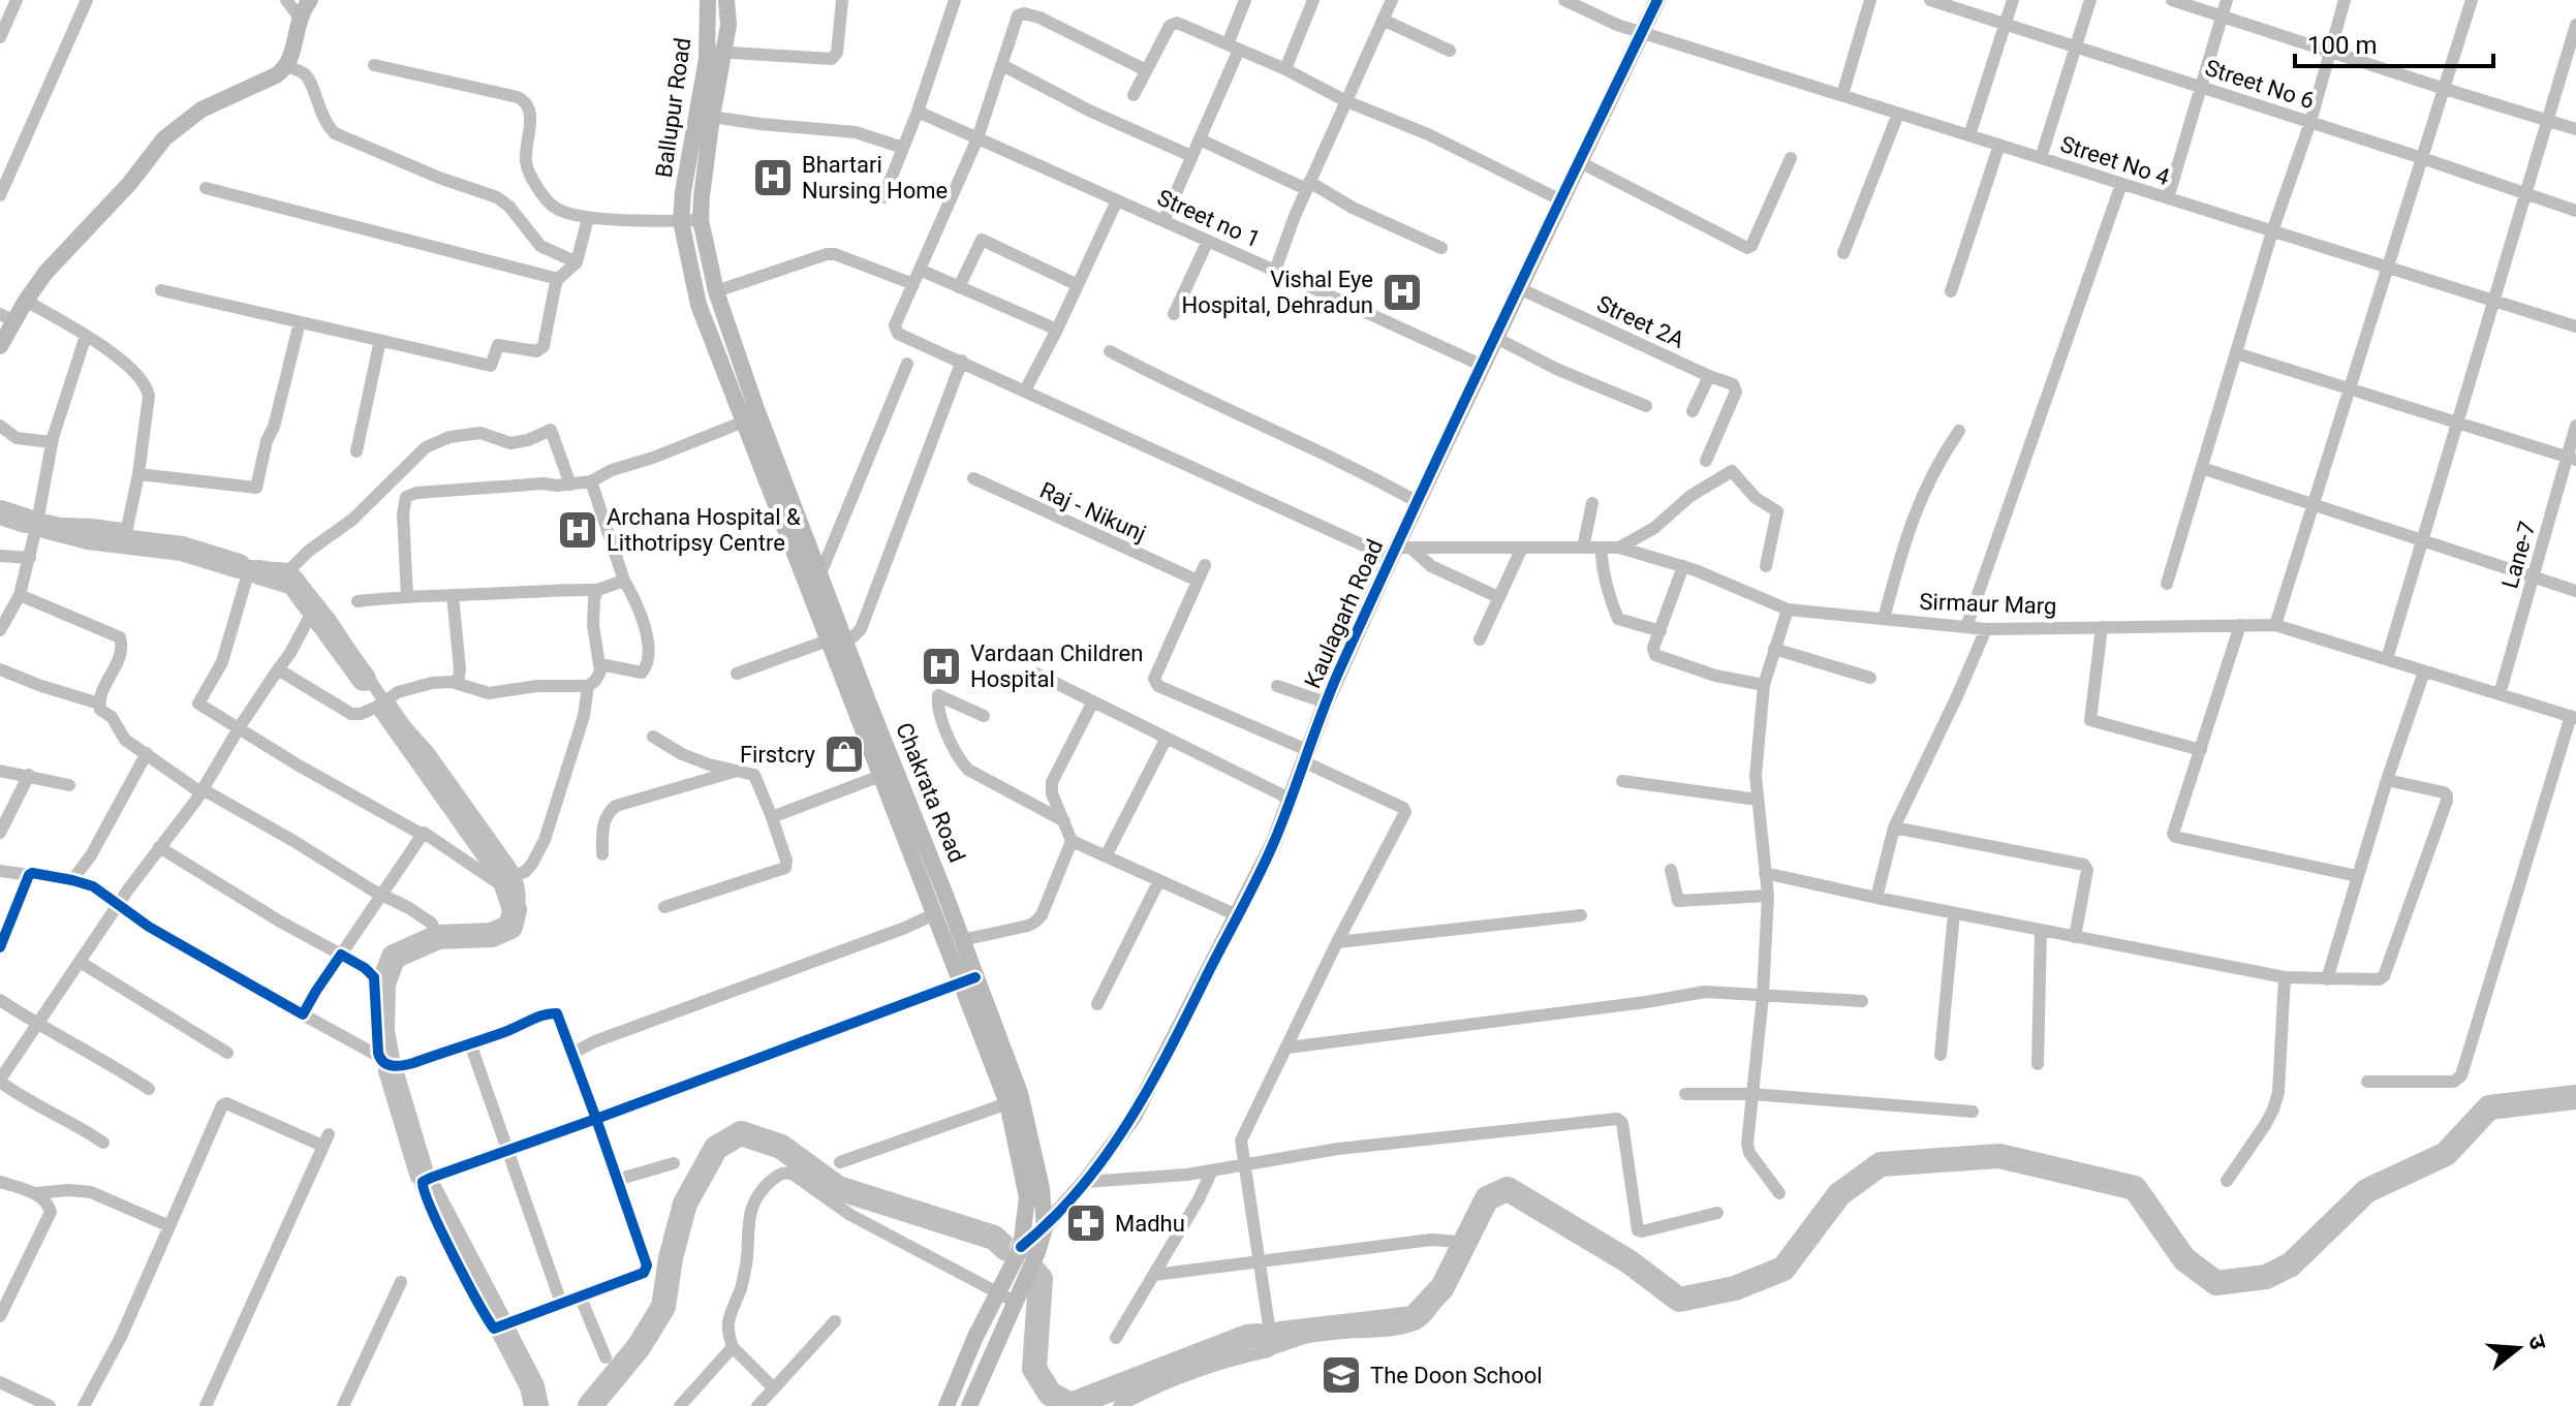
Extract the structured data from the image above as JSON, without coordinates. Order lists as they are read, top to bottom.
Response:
{
  "streets": {
    "main road": ["Ballupur Road", "Kaulagarh Road", "Chakrata Road"],
    "street": [
      "Street No 6",
      "Street No 4",
      "Street no 1",
      "Street 2A",
      "Raj - Nikunj",
      "Lane-7",
      "Sirmaur Marg"
    ]
  },
  "crossings": [
    ["Ballupur Road", "Chakrata Road"],
    ["Street No 4", "Kaulagarh Road"],
    ["Street no 1", "Kaulagarh Road"],
    ["Street 2A", "Kaulagarh Road"],
    ["Lane-7", "Sirmaur Marg"],
    ["Sirmaur Marg", "Kaulagarh Road"],
    ["Kaulagarh Road", "Chakrata Road"]
  ],
  "places": {
    "hospital": [
      "Bhartari Nursing Home",
      "Vishal Eye Hospital, Dehradun",
      "Archana Hospital & Lithotripsy Centre",
      "Vardaan Children Hospital"
    ],
    "shop": ["Firstcry"],
    "pharmacy": ["Madhu"],
    "school or university": ["The Doon School"]
  },
  "scale_bar": "100 m",
  "north": "right"
}
